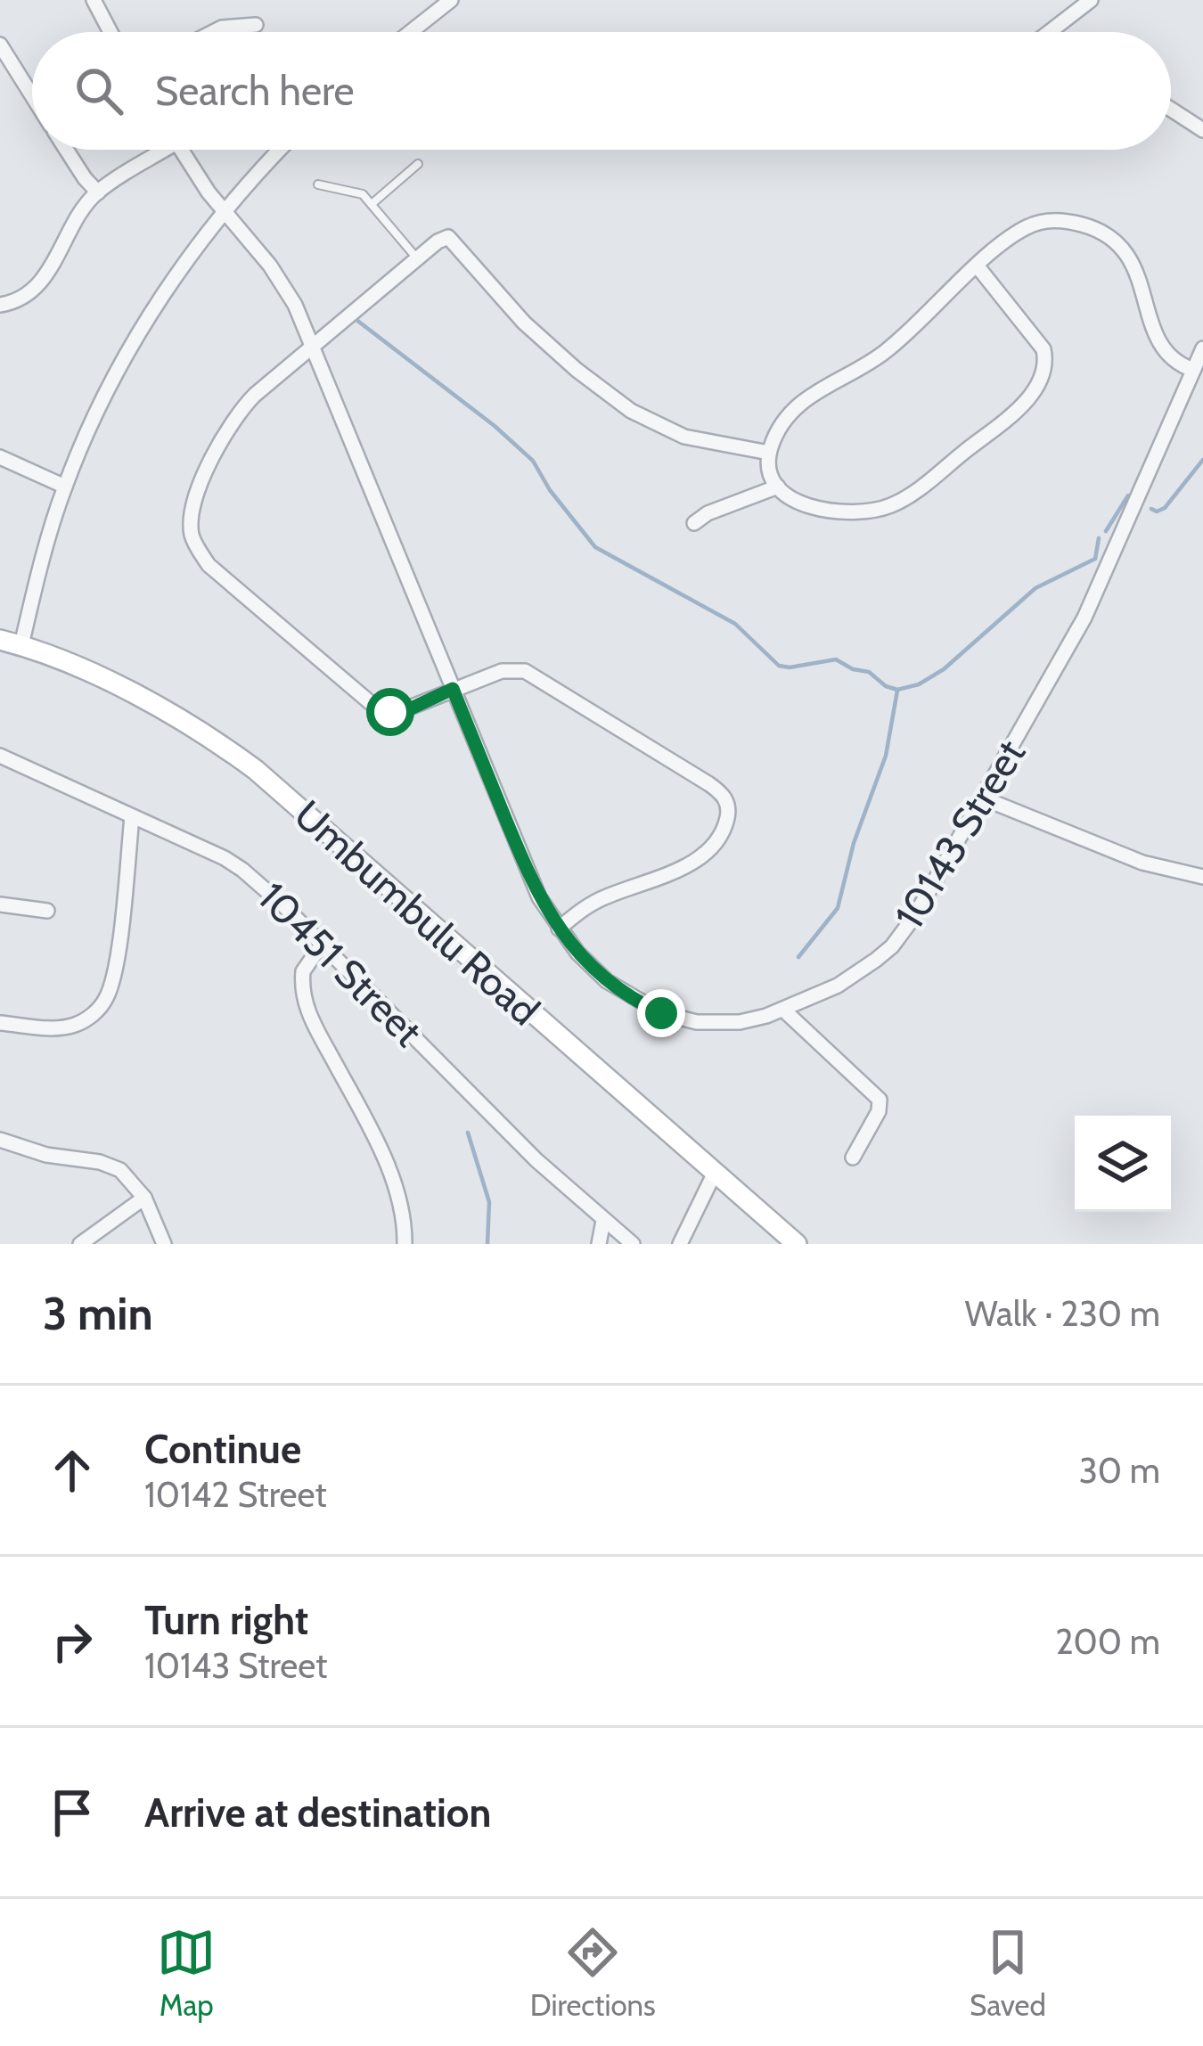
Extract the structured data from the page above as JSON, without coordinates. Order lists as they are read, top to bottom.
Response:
{
  "streets": {
    "main road": ["Umbumbulu Road"],
    "street": ["10143 Street", "10451 Street"]
  },
  "page": {
    "search": "Search here",
    "heading": ["3 min", "Walk · 230 m"],
    "list": [
      ["Continue", "10142 Street", "30 m"],
      ["Turn right", "10143 Street", "200 m"],
      "Arrive at destination"
    ],
    "nav": ["Map", "Directions", "Saved"]
  }
}
